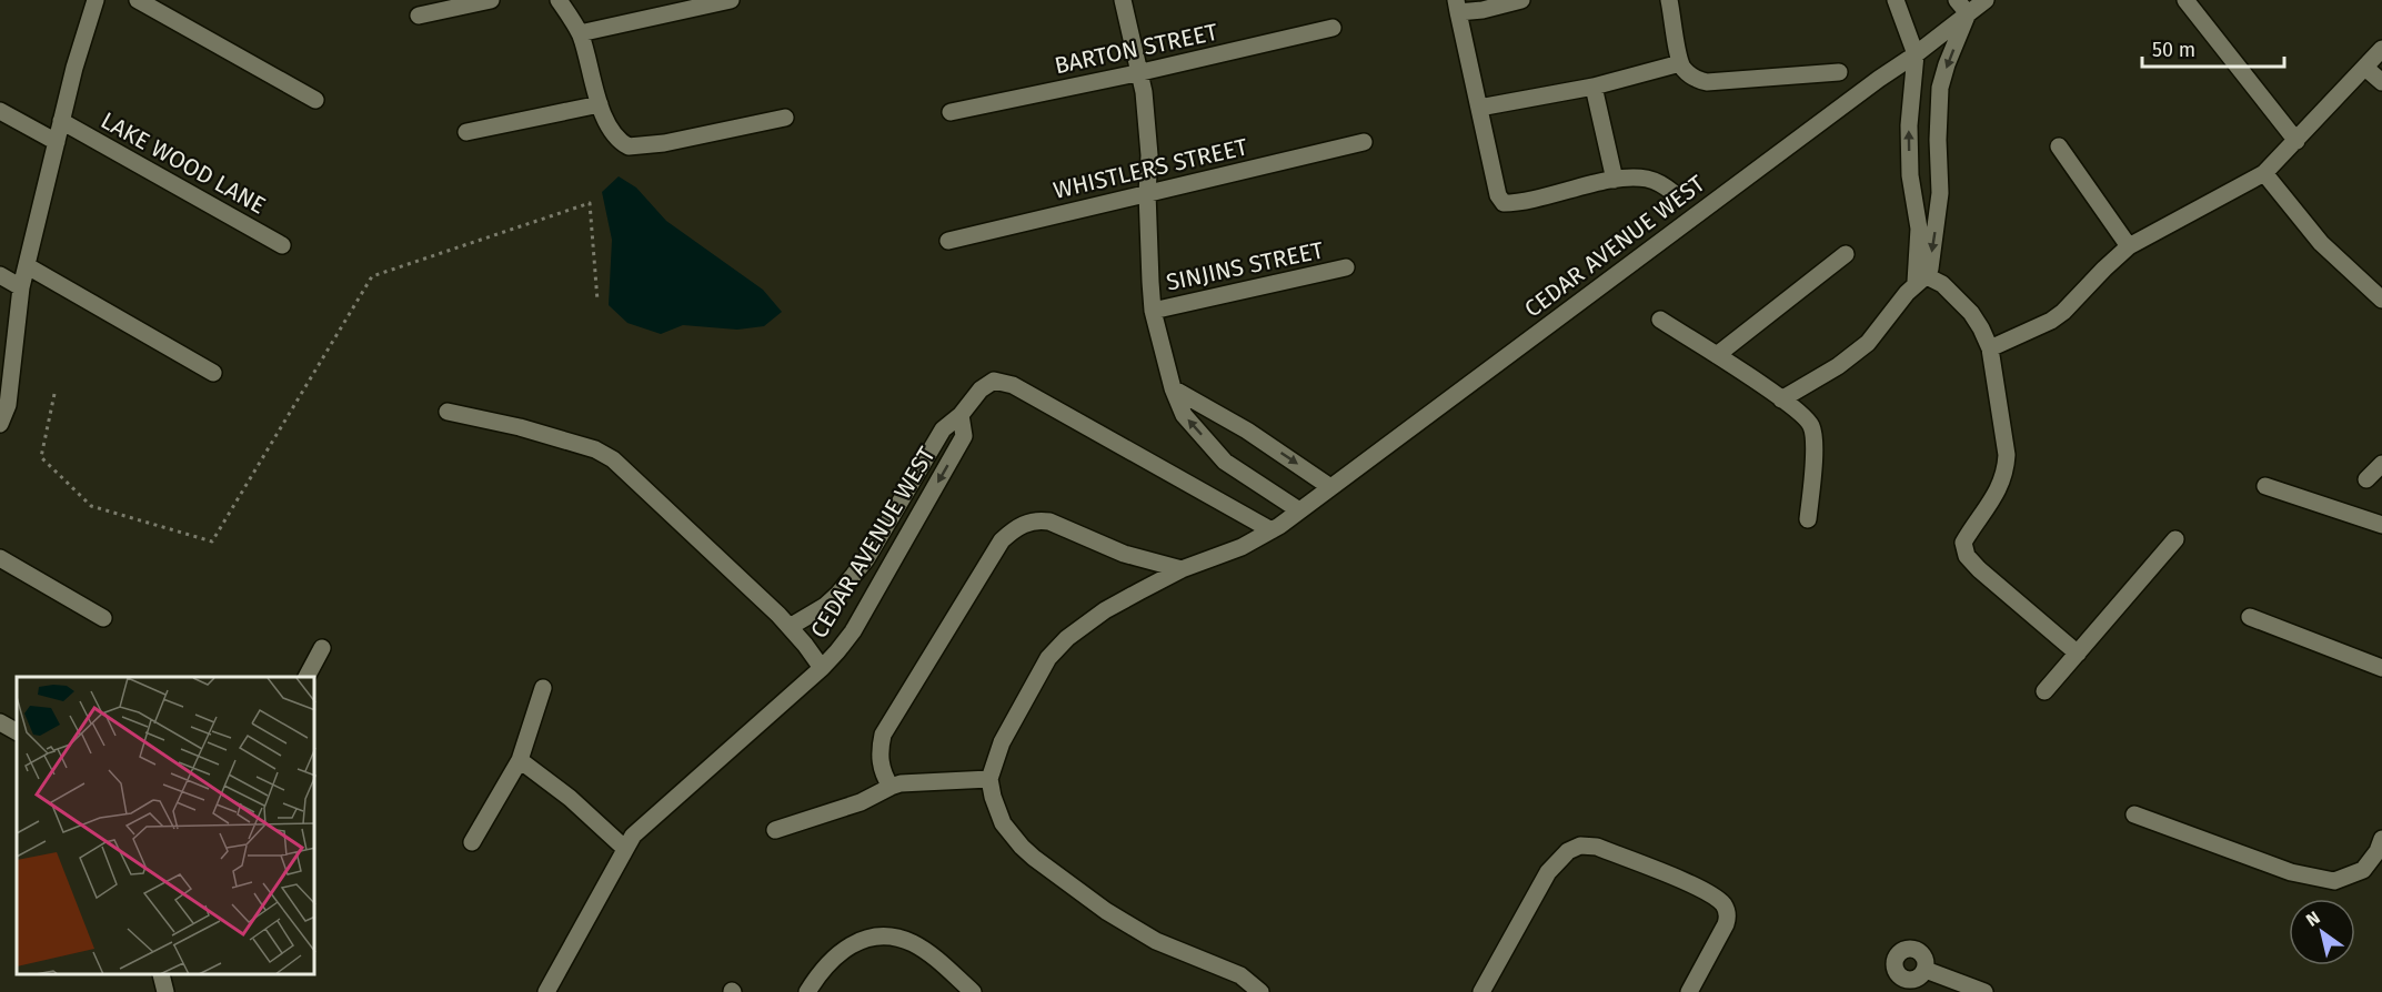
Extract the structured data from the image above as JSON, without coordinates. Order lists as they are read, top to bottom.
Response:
{
  "streets": {
    "street": [
      "BARTON STREET",
      "LAKE WOOD LANE",
      "WHISTLERS STREET",
      "CEDAR AVENUE WEST",
      "SINJINS STREET"
    ]
  },
  "scale_bar": "50 m",
  "north": "top left"
}
